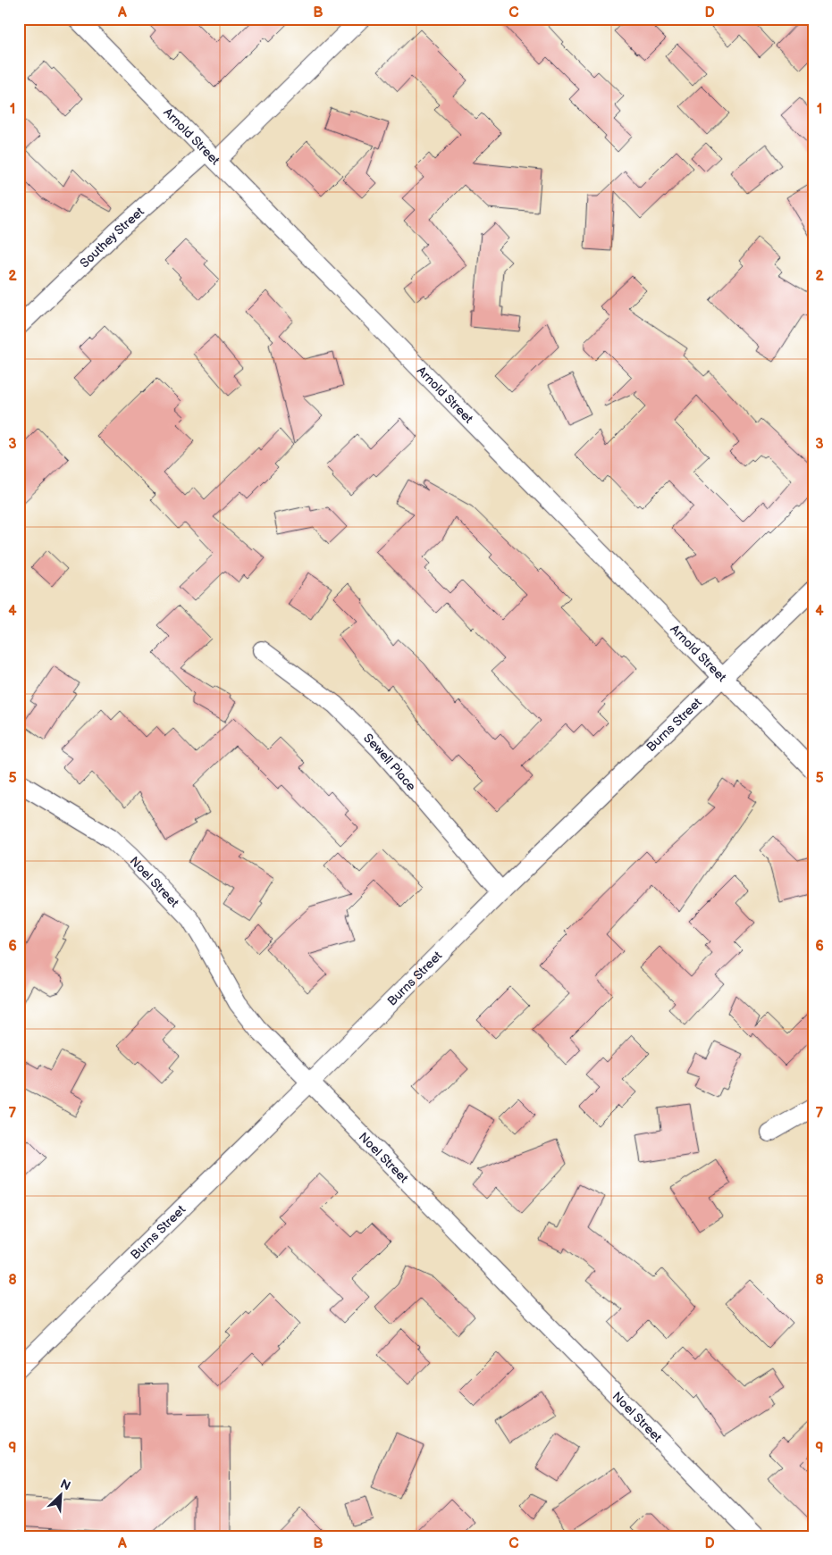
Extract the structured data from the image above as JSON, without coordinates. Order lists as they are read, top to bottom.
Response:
{
  "streets": {
    "street": [
      "Arnold Street",
      "Southey Street",
      "Burns Street",
      "Sewell Place",
      "Noel Street"
    ]
  },
  "crossings": [
    ["Arnold Street", "Southey Street"],
    ["Arnold Street", "Burns Street"],
    ["Burns Street", "Sewell Place"],
    ["Burns Street", "Noel Street"]
  ],
  "north": "top right",
  "grid": {
    "columns": [
      "A",
      "B",
      "C",
      "D"
    ],
    "rows": [
      "1",
      "2",
      "3",
      "4",
      "5",
      "6",
      "7",
      "8",
      "9"
    ]
  }
}
